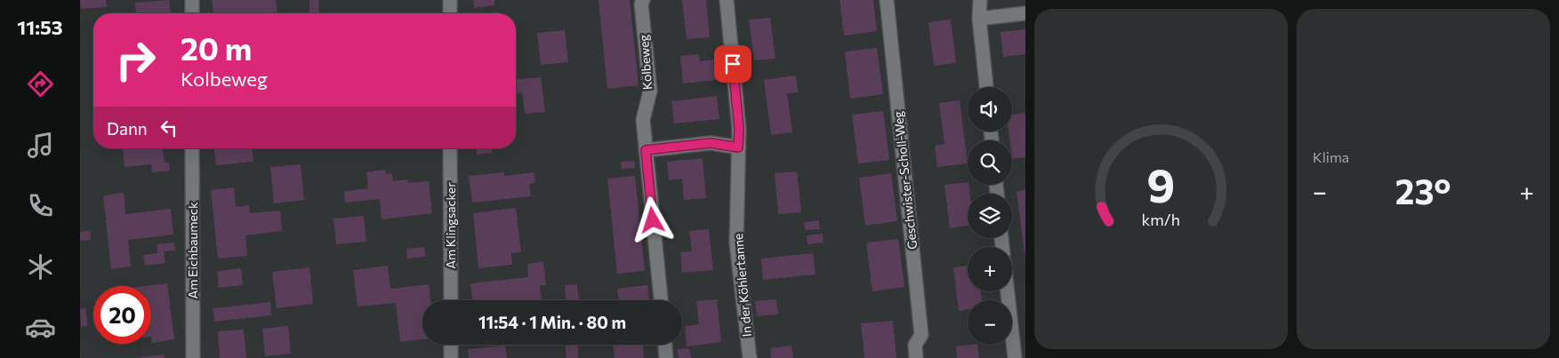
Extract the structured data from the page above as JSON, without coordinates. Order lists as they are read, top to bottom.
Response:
{
  "streets": {
    "street": [
      "Kolbeweg",
      "Geschwister-Scholl-Weg",
      "Am Klingsacker",
      "Am Eichbaumeck",
      "In der Köhlertanne"
    ]
  },
  "page": {
    "tabs": "11:53",
    "tile": "Klima",
    "turn": ["20 m", "Kolbeweg"],
    "map_buttons": ["+", "−"],
    "then": "Dann",
    "heat": ["−", "23°", "+"],
    "limit": "20",
    "trip": "11:54 · 1 Min. · 80 m",
    "gauge": ["9", "km/h"]
  }
}
